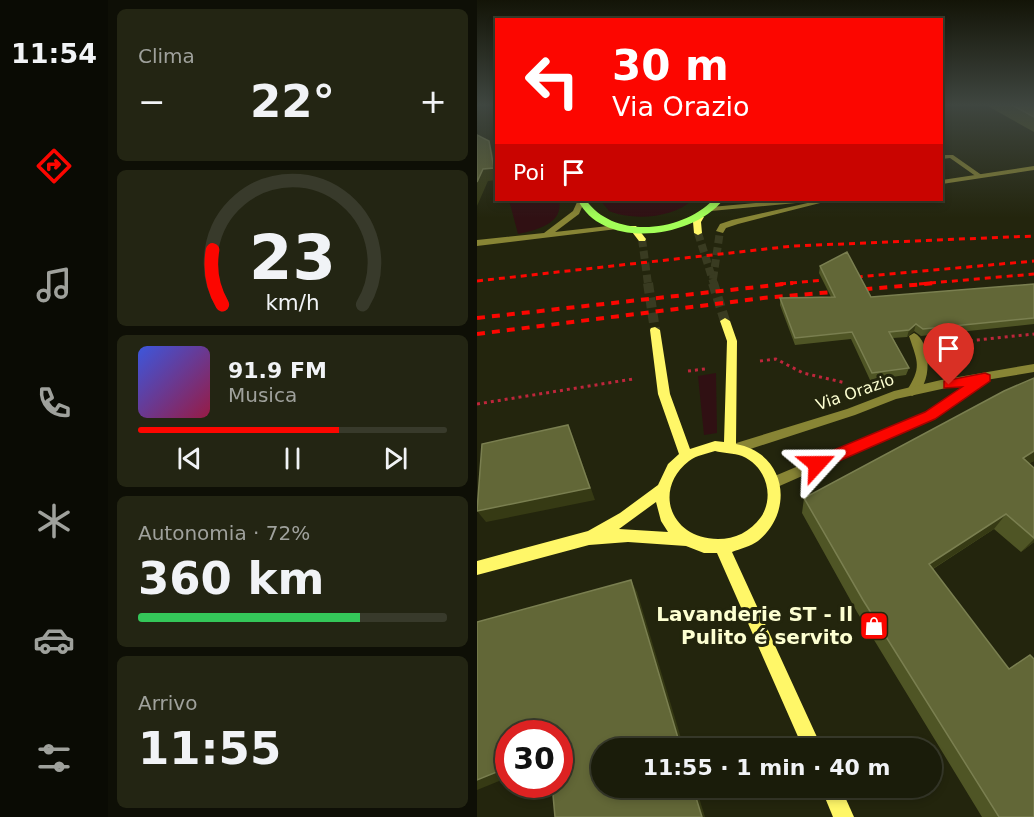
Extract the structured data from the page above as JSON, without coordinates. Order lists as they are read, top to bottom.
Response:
{
  "streets": {
    "street": ["Via Orazio"]
  },
  "places": {
    "shop": ["Lavanderie ST - Il Pulito é servito"]
  },
  "page": {
    "tabs": "11:54",
    "tile": [
      "Clima",
      ["Autonomia · 72%", "360 km"],
      ["Arrivo", "11:55"]
    ],
    "turn": ["30 m", "Via Orazio"],
    "heat": ["−", "22°", "+"],
    "then": "Poi",
    "song": ["91.9 FM", "Musica"],
    "limit": "30",
    "trip": "11:55 · 1 min · 40 m",
    "gauge": ["23", "km/h"]
  }
}
